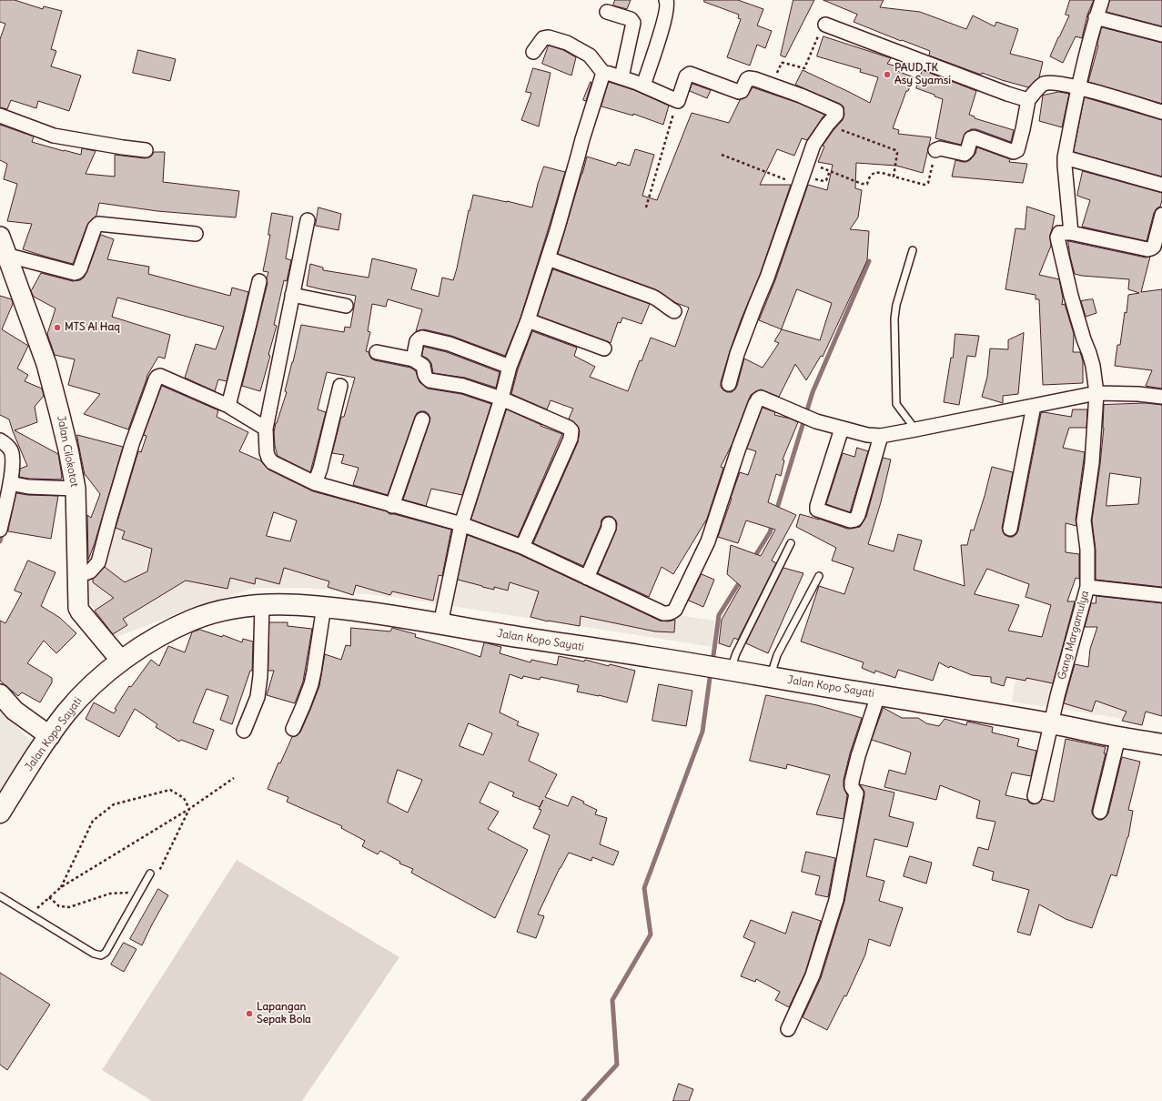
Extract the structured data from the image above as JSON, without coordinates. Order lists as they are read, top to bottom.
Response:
{
  "streets": {
    "main road": ["Jalan Kopo Sayati"],
    "street": ["Jalan Cilokotot", "Gang Margamulya"]
  },
  "crossings": [
    ["Jalan Cilokotot", "Jalan Kopo Sayati"],
    ["Gang Margamulya", "Jalan Kopo Sayati"]
  ],
  "places": ["PAUD TK Asy Syamsi", "MTS Al Haq", "Lapangan Sepak Bola"]
}
